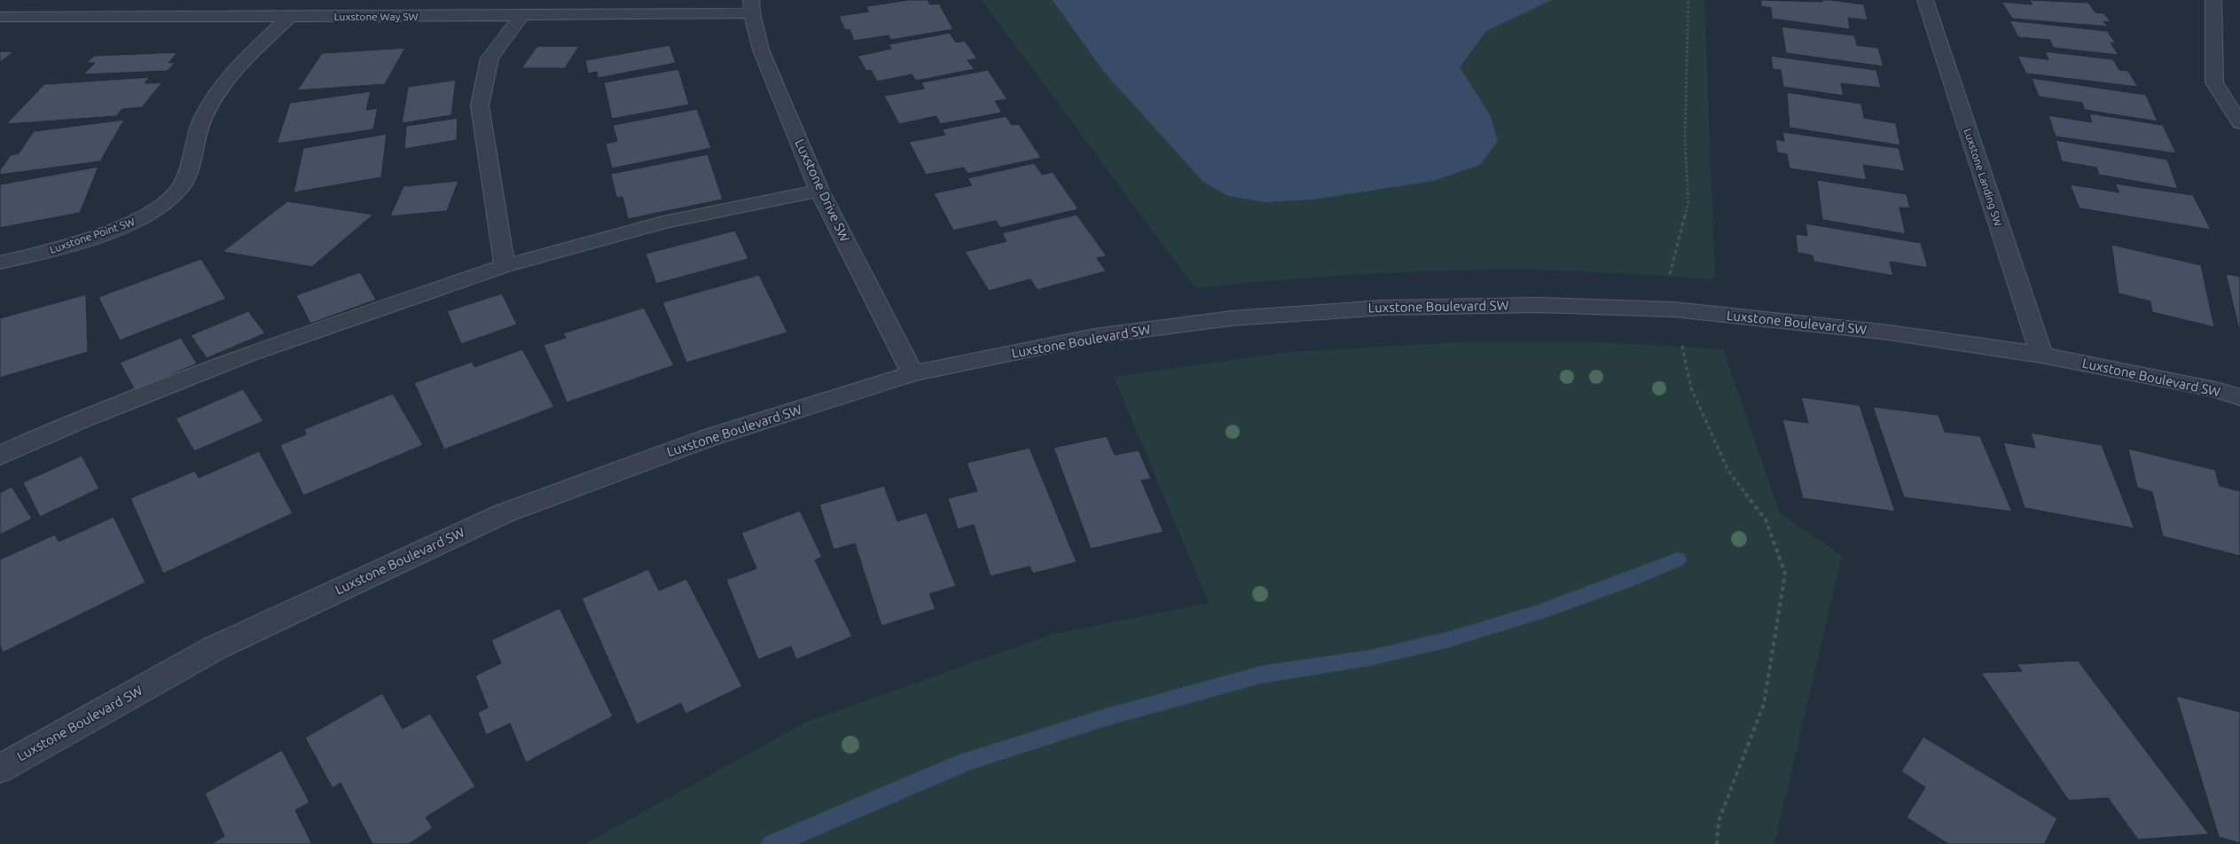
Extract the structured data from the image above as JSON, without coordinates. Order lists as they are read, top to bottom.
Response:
{
  "streets": {
    "street": [
      "Luxstone Way SW",
      "Luxstone Landing SW",
      "Luxstone Drive SW",
      "Luxstone Point SW",
      "Luxstone Boulevard SW"
    ]
  },
  "crossings": [
    ["Luxstone Way SW", "Luxstone Drive SW"],
    ["Luxstone Way SW", "Luxstone Point SW"],
    ["Luxstone Landing SW", "Luxstone Boulevard SW"],
    ["Luxstone Drive SW", "Luxstone Boulevard SW"]
  ]
}
